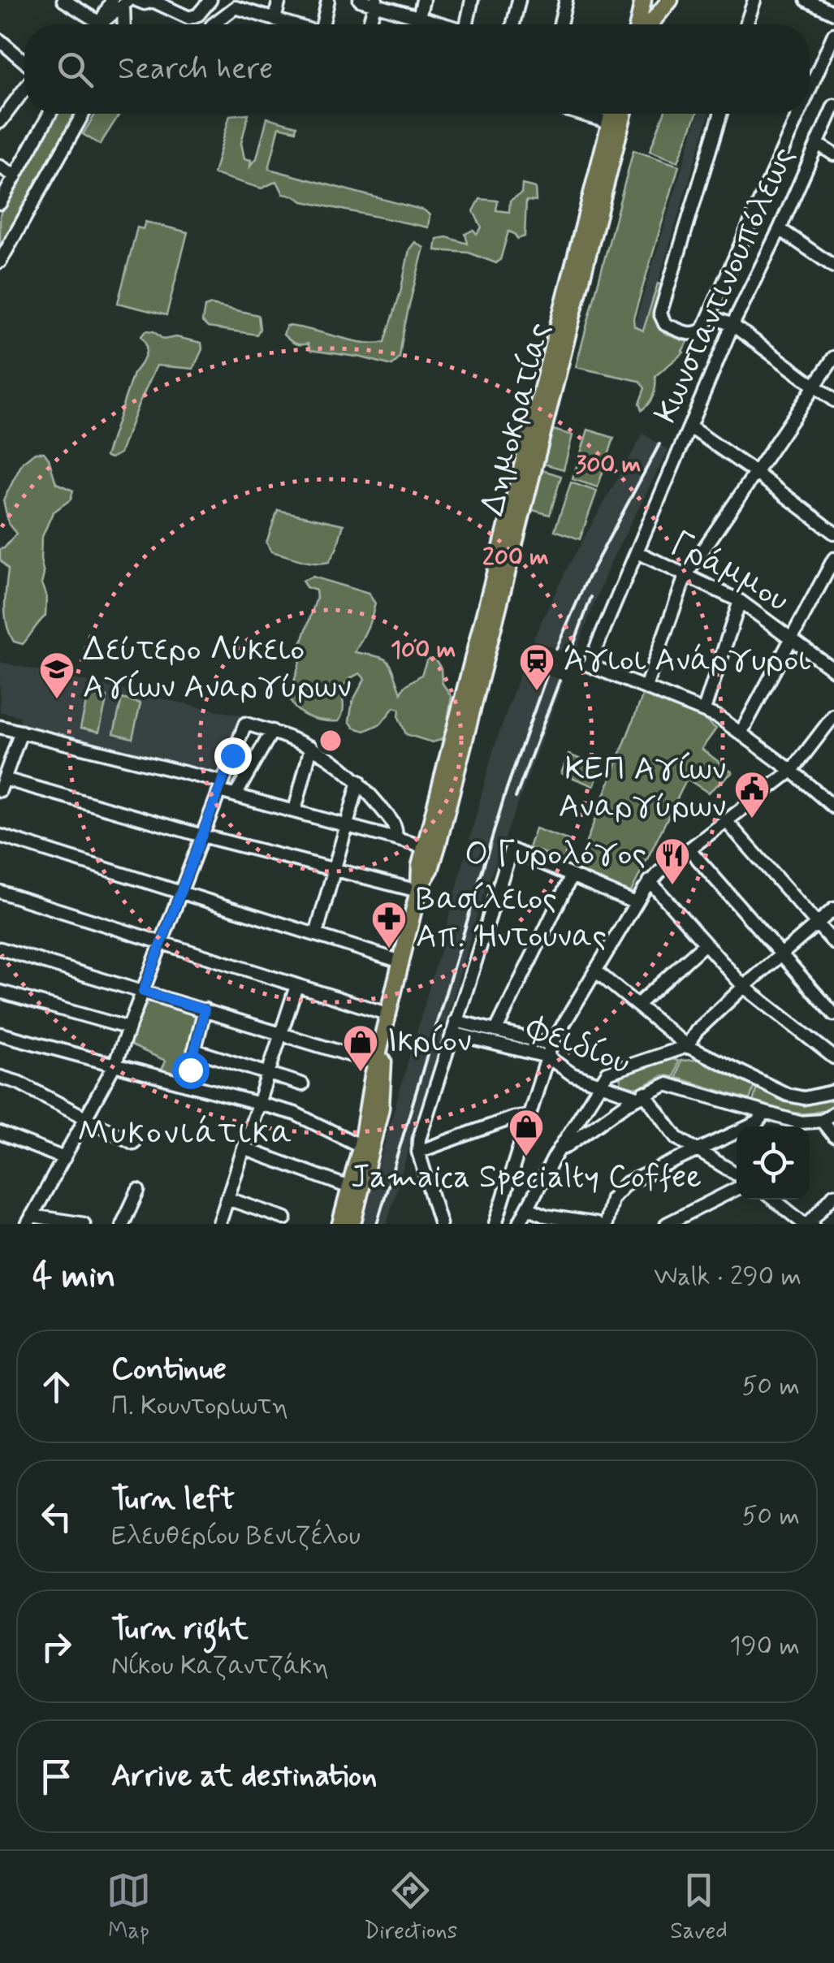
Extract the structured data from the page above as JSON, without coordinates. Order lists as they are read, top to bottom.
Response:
{
  "streets": {
    "main road": ["Δημοκρατίας"],
    "street": ["Κωνσταντινουπόλεως", "Γράμμου", "Φειδίου"]
  },
  "crossings": [
    ["Κωνσταντινουπόλεως", "Γράμμου"]
  ],
  "districts": ["Μυκονιάτικα"],
  "places": {
    "station": ["Άγιοι Ανάργυροι"],
    "school or university": ["Δεύτερο Λύκειο Αγίων Αναργύρων"],
    "public building": ["ΚΕΠ Αγίων Αναργύρων"],
    "restaurant": ["Ο Γυρολόγος"],
    "pharmacy": ["Βασίλειος Απ. Ήντουνας"],
    "shop": ["Ικρίον", "Jamaica Specialty Coffee"]
  },
  "page": {
    "search": "Search here",
    "heading": ["4 min", "Walk · 290 m"],
    "list": [
      ["Continue", "Π. Κουντοριωτη", "50 m"],
      ["Turn left", "Ελευθερίου Βενιζέλου", "50 m"],
      ["Turn right", "Νίκου Καζαντζάκη", "190 m"],
      "Arrive at destination"
    ],
    "nav": ["Map", "Directions", "Saved"]
  },
  "rings": ["300 m", "200 m", "100 m"]
}
